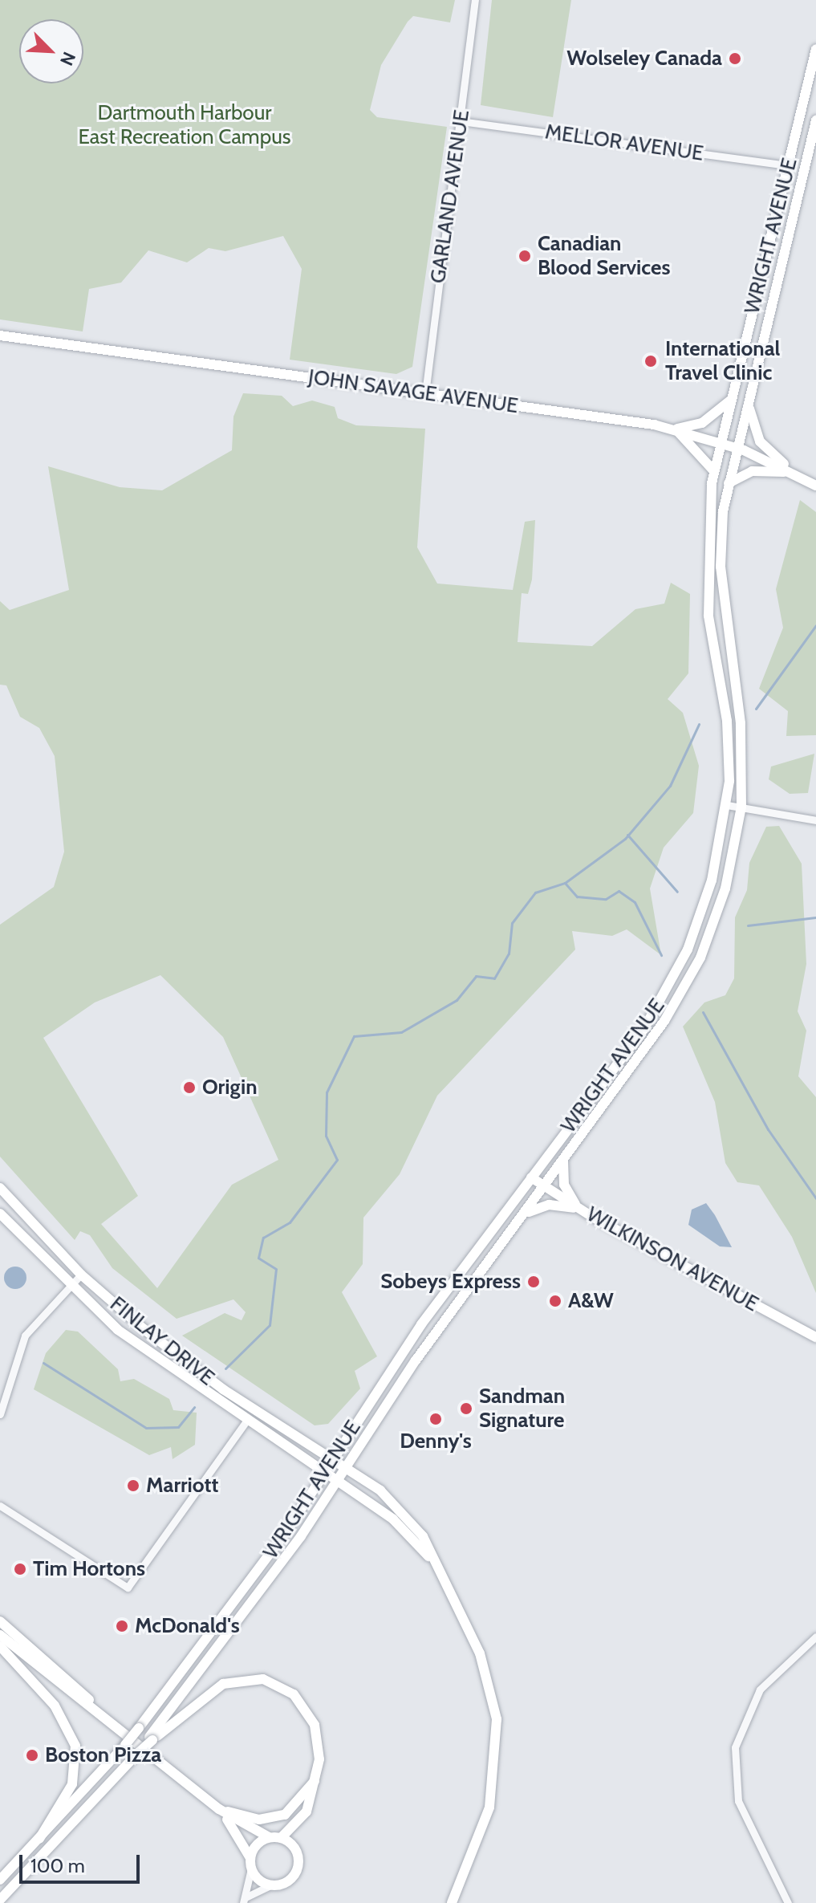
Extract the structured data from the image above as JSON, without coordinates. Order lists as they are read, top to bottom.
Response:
{
  "streets": {
    "main road": [
      "WRIGHT AVENUE",
      "JOHN SAVAGE AVENUE",
      "WILKINSON AVENUE",
      "FINLAY DRIVE"
    ],
    "street": ["MELLOR AVENUE", "GARLAND AVENUE"]
  },
  "crossings": [
    ["MELLOR AVENUE", "GARLAND AVENUE"],
    ["MELLOR AVENUE", "WRIGHT AVENUE"],
    ["GARLAND AVENUE", "JOHN SAVAGE AVENUE"],
    ["WRIGHT AVENUE", "JOHN SAVAGE AVENUE"],
    ["WRIGHT AVENUE", "WILKINSON AVENUE"],
    ["WRIGHT AVENUE", "FINLAY DRIVE"]
  ],
  "parks": ["Dartmouth Harbour East Recreation Campus"],
  "places": [
    "Wolseley Canada",
    "Canadian Blood Services",
    "International Travel Clinic",
    "Origin",
    "Sobeys Express",
    "A&W",
    "Sandman Signature",
    "Denny's",
    "Marriott",
    "Tim Hortons",
    "McDonald's",
    "Boston Pizza"
  ],
  "scale_bar": "100 m",
  "north": "bottom right"
}
